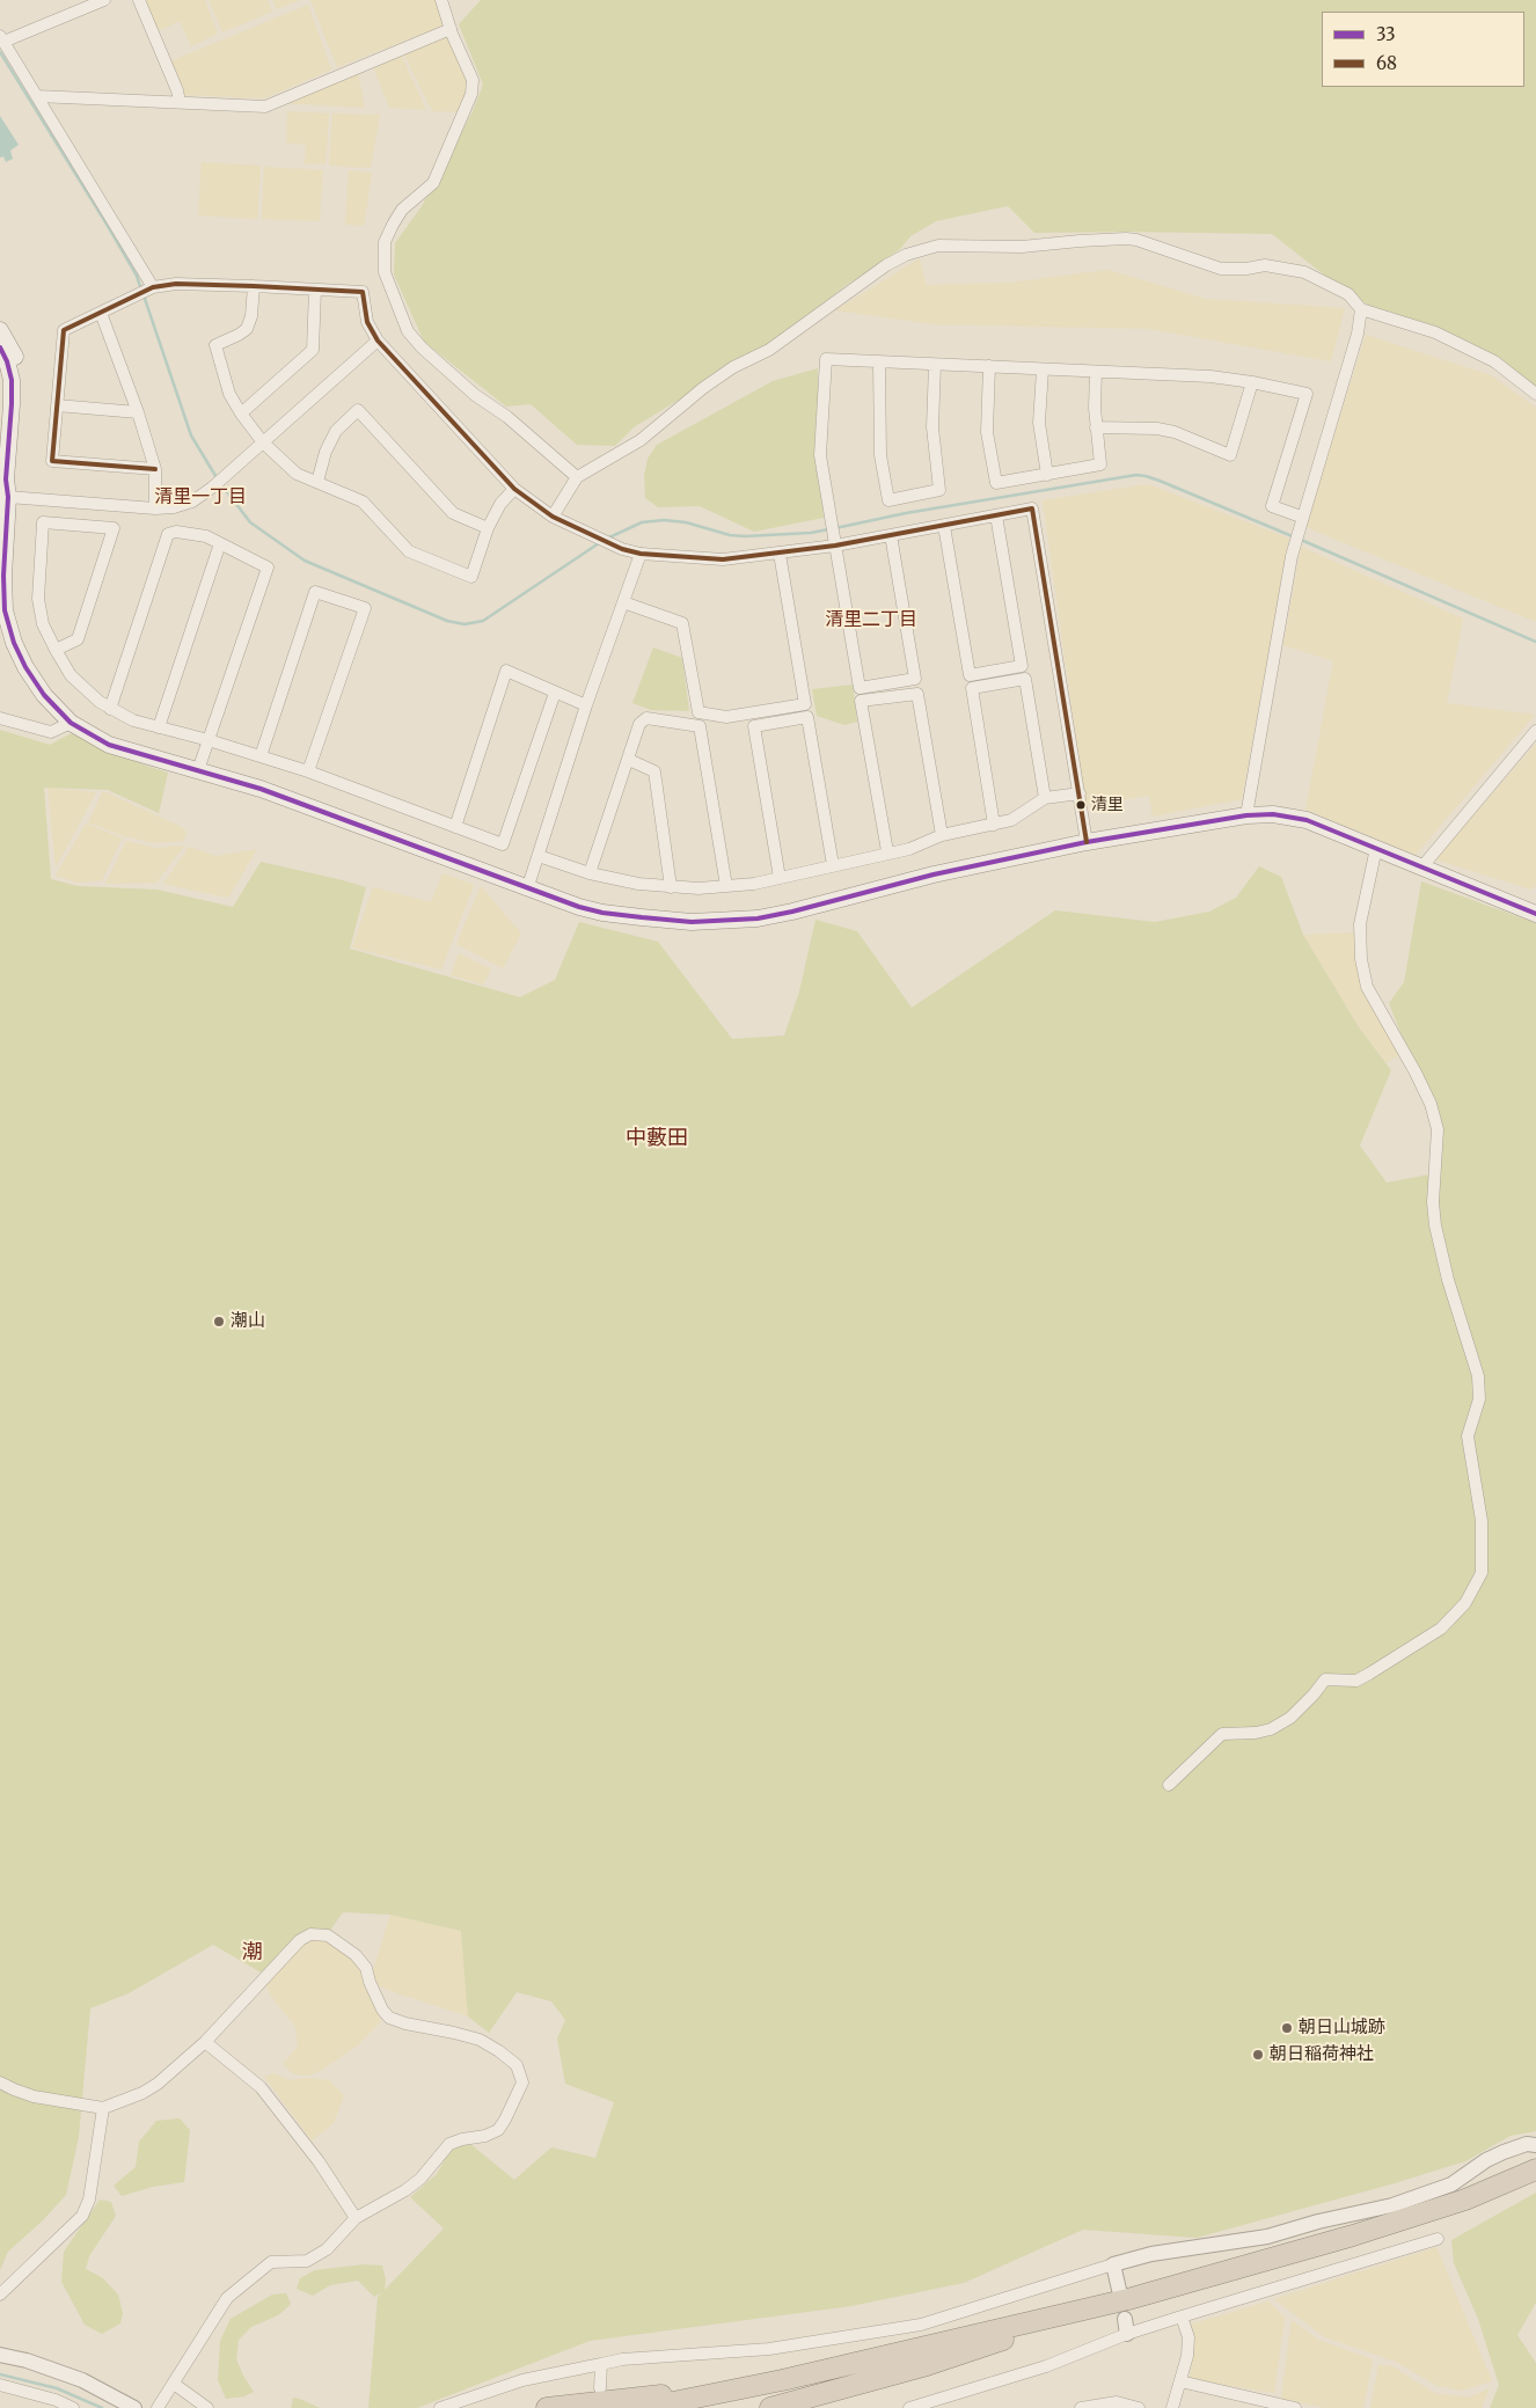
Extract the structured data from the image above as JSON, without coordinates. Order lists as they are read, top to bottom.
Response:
{
  "districts": [
    "清里一丁目",
    "清里二丁目",
    "中藪田",
    "潮"
  ],
  "places": [
    "清里",
    "潮山",
    "朝日山城跡",
    "朝日稲荷神社"
  ],
  "lines": ["transit line 68", "transit line 33"],
  "legend": ["33", "68"]
}
